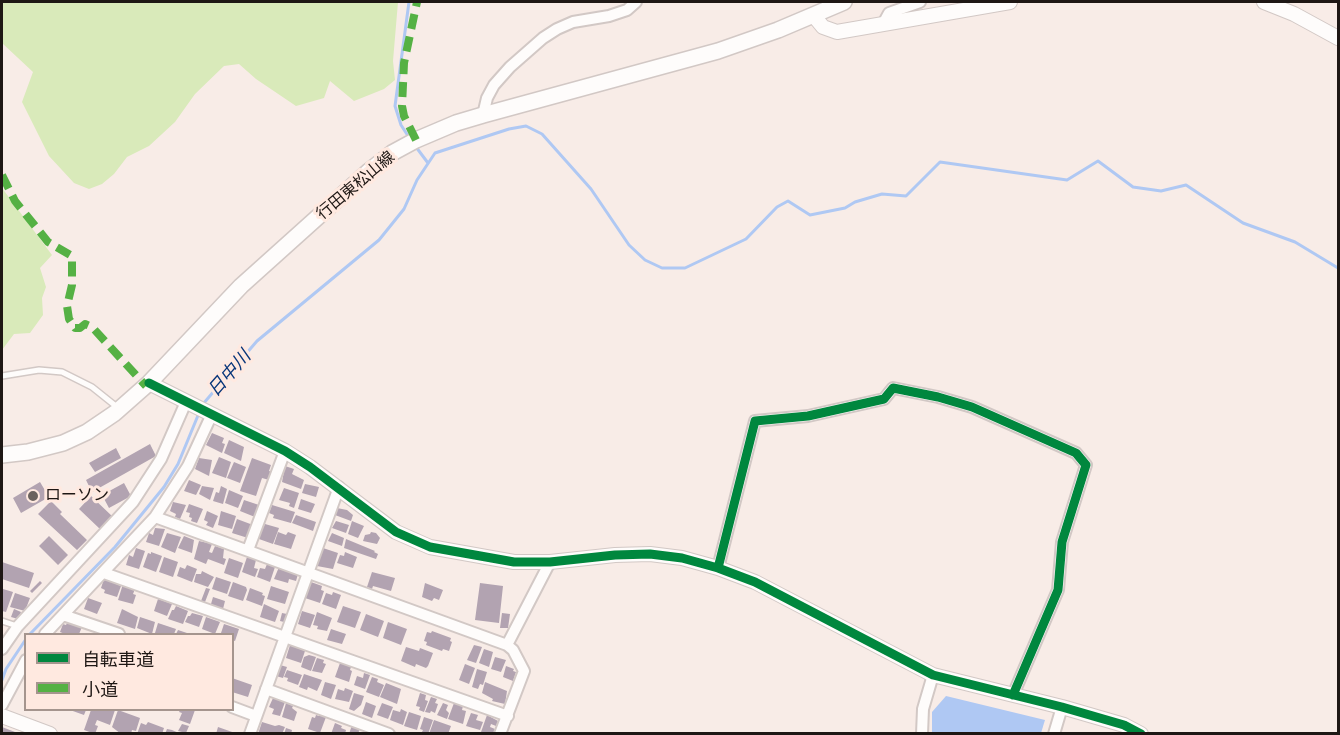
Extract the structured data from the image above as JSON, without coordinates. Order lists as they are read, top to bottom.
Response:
{
  "streets": {
    "main road": ["行田東松山線"]
  },
  "water": ["日中川"],
  "places": ["ローソン"],
  "legend": ["自転車道", "小道"]
}
